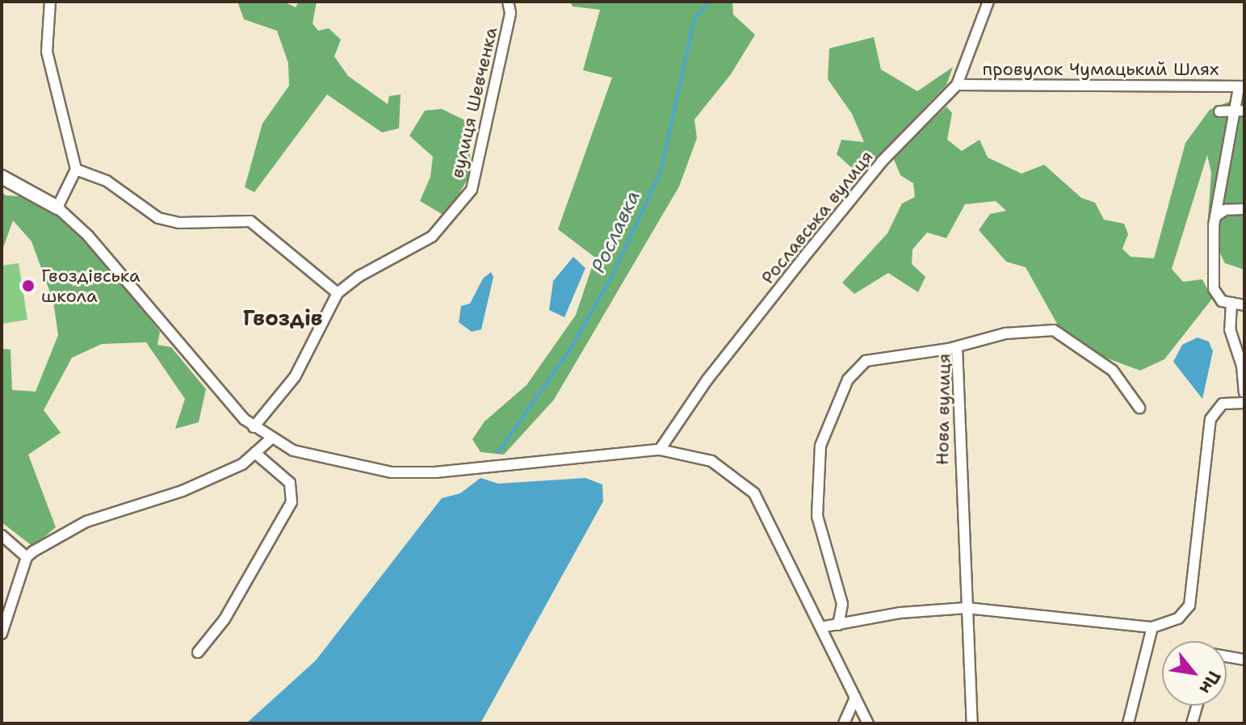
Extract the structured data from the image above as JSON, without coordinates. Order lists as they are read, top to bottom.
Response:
{
  "streets": {
    "street": [
      "провулок Чумацький Шлях",
      "вулиця Шевченка",
      "Рославська вулиця",
      "Нова вулиця"
    ]
  },
  "crossings": [
    ["провулок Чумацький Шлях", "Рославська вулиця"]
  ],
  "districts": ["Гвоздів"],
  "water": ["Рославка"],
  "places": ["Гвоздівська школа"],
  "north": "bottom right"
}
